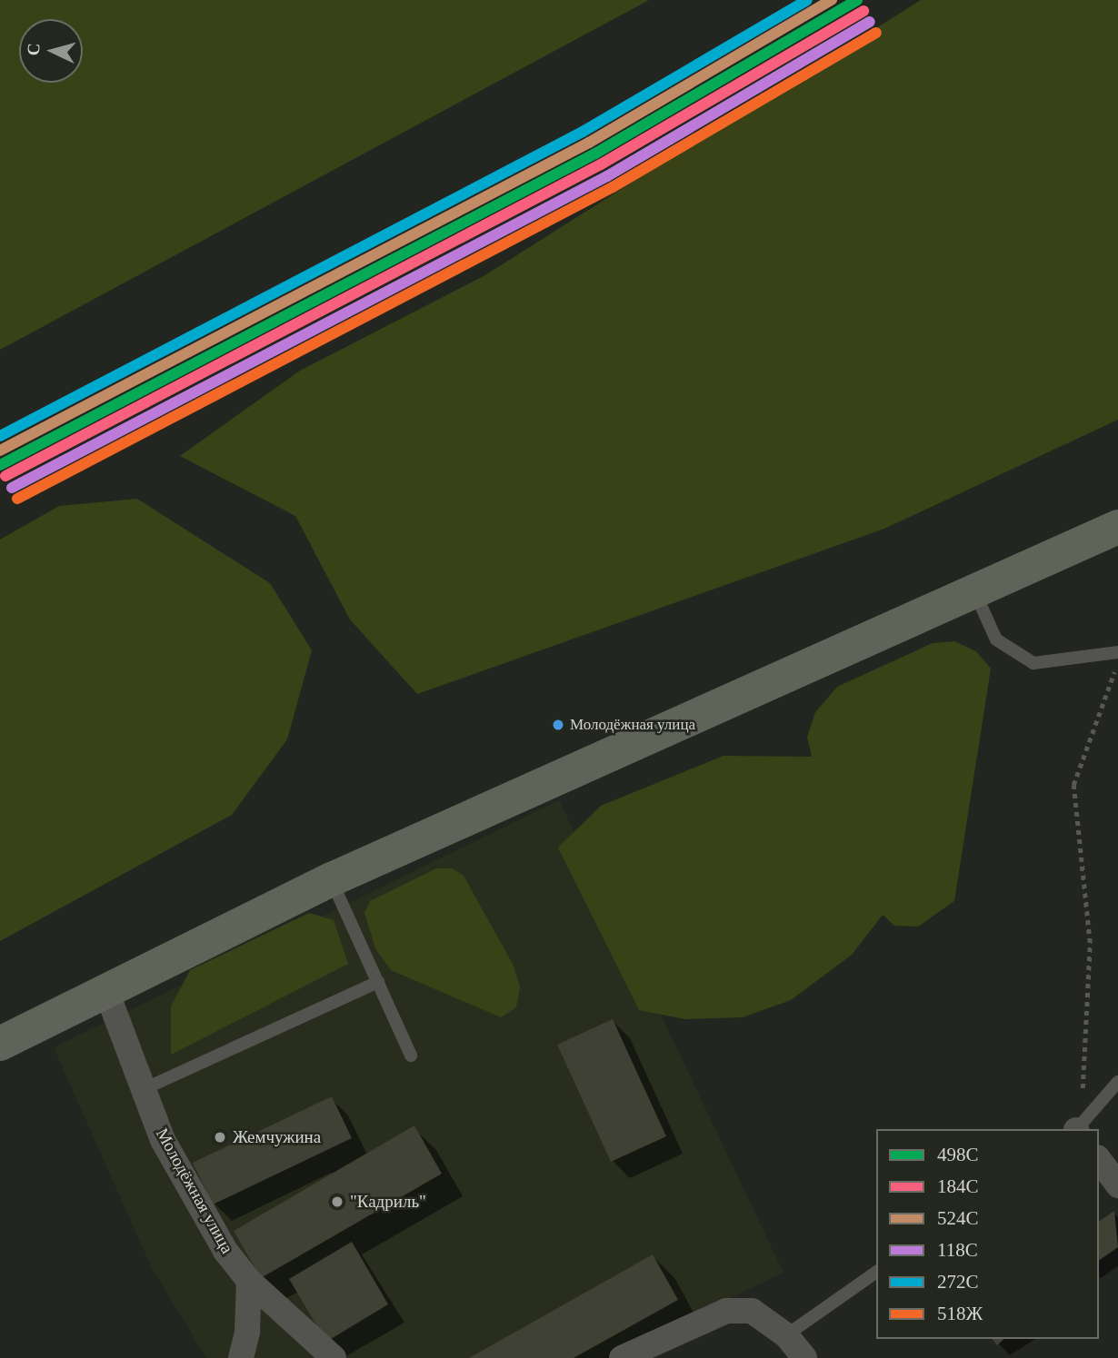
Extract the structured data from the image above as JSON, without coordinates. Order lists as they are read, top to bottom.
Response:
{
  "streets": {
    "street": ["Молодёжная улица"]
  },
  "places": ["Молодёжная улица", "Жемчужина", "\"Кадриль\""],
  "lines": [
    "transit line 498С",
    "transit line 524С",
    "transit line 272С",
    "transit line 184С",
    "transit line 118С",
    "transit line 518Ж"
  ],
  "legend": [
    "498С",
    "184С",
    "524С",
    "118С",
    "272С",
    "518Ж"
  ],
  "north": "left"
}
